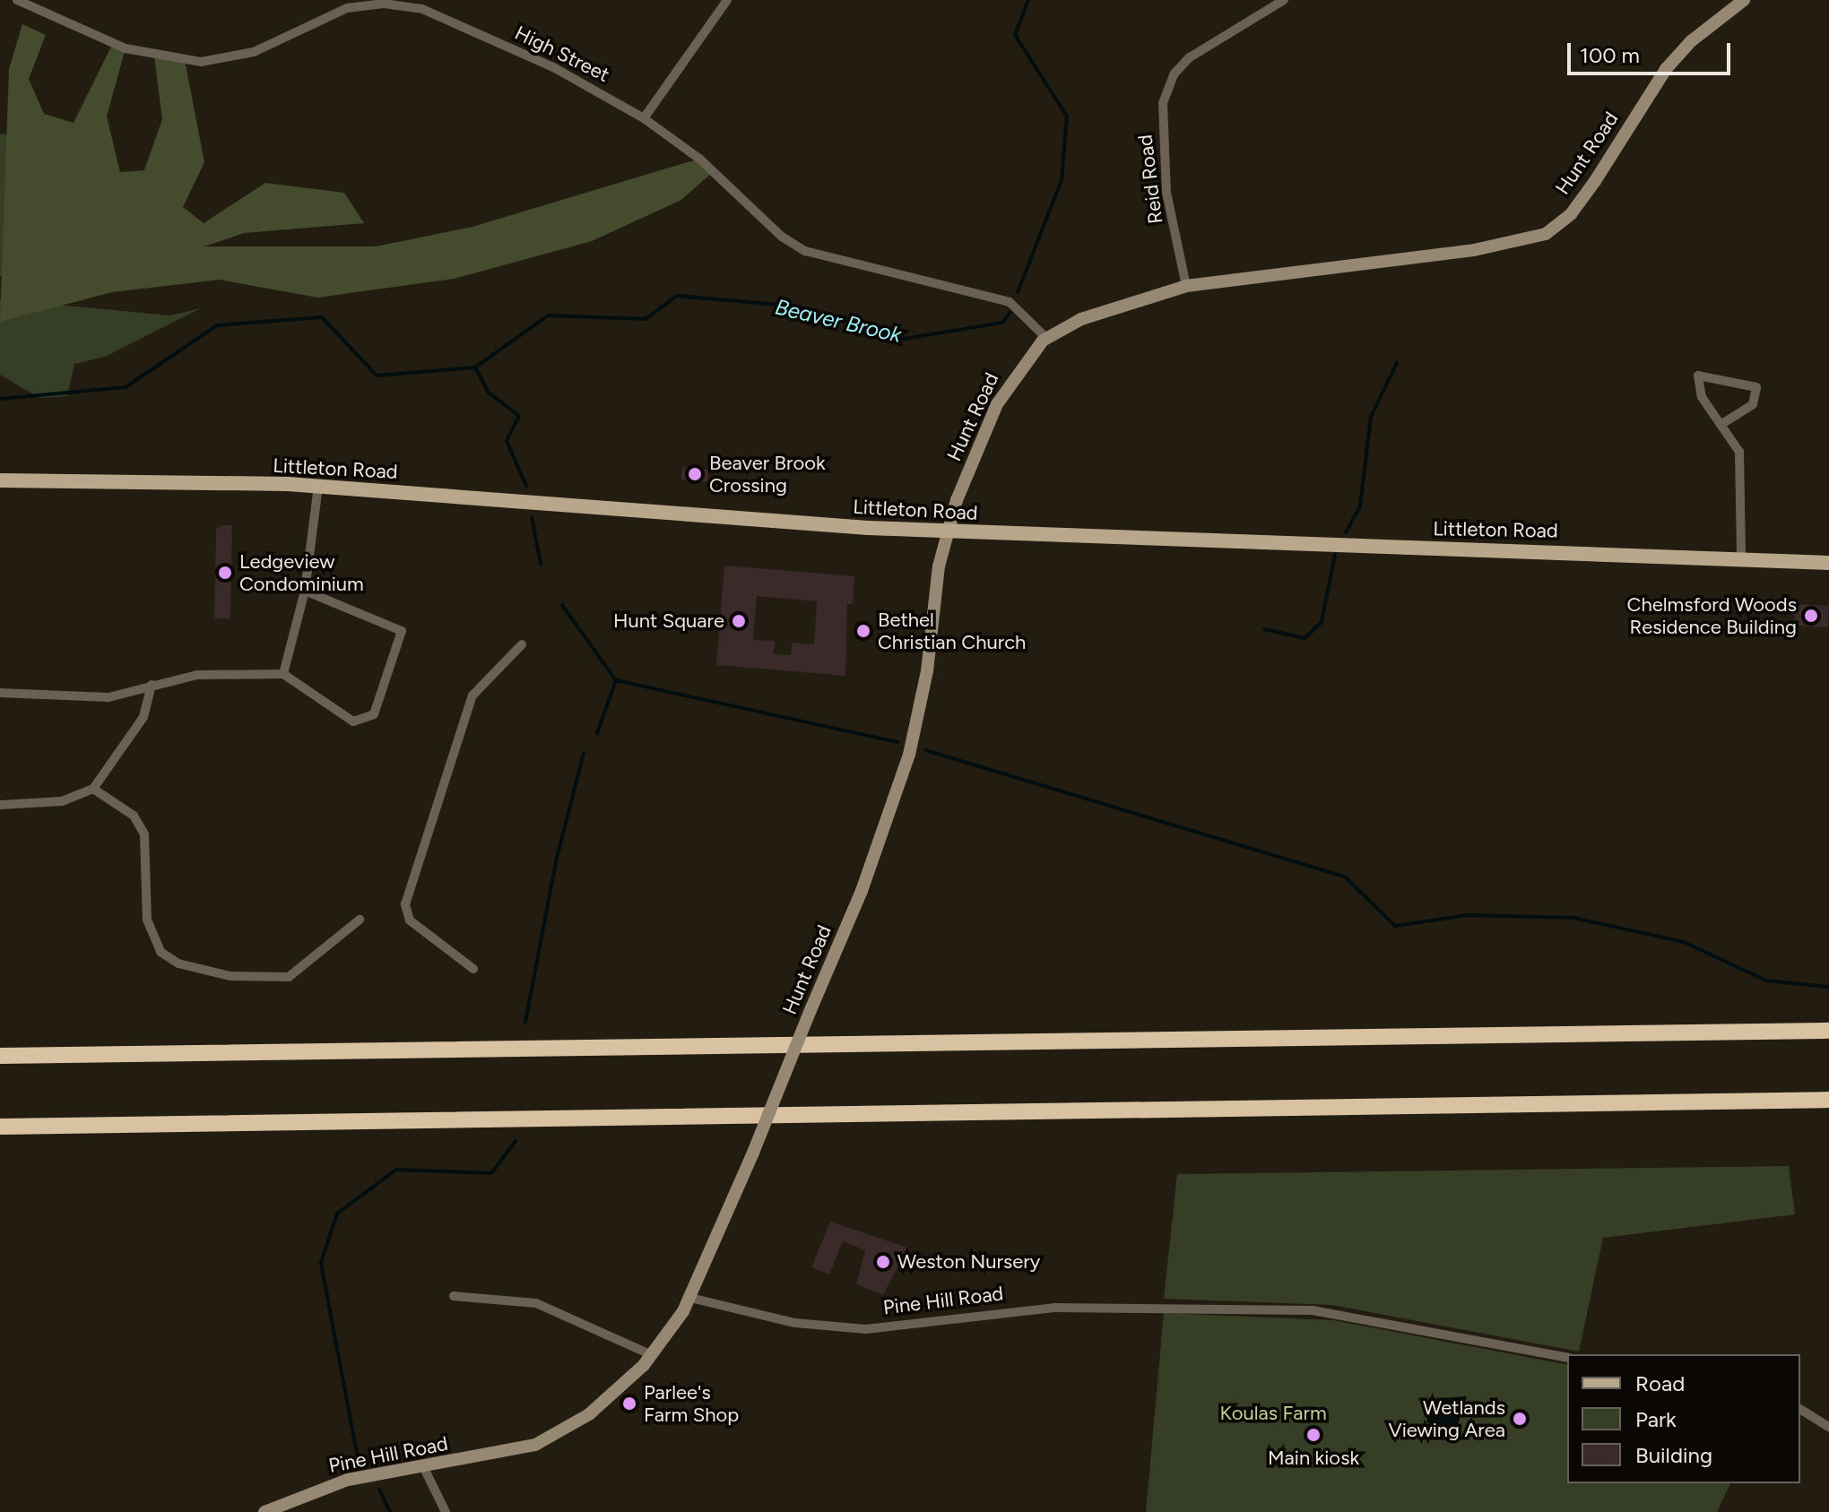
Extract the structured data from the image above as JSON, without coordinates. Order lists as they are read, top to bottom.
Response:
{
  "streets": {
    "main road": ["Littleton Road"],
    "street": [
      "High Street",
      "Hunt Road",
      "Reid Road",
      "Pine Hill Road"
    ]
  },
  "crossings": [
    ["High Street", "Hunt Road"],
    ["Hunt Road", "Reid Road"],
    ["Hunt Road", "Littleton Road"],
    ["Hunt Road", "Pine Hill Road"]
  ],
  "water": ["Beaver Brook"],
  "parks": ["Koulas Farm"],
  "places": [
    "Beaver Brook Crossing",
    "Ledgeview Condominium",
    "Chelmsford Woods Residence Building",
    "Hunt Square",
    "Bethel Christian Church",
    "Weston Nursery",
    "Parlee's Farm Shop",
    "Wetlands Viewing Area",
    "Main kiosk"
  ],
  "legend": ["Road", "Park", "Building"],
  "scale_bar": "100 m"
}
